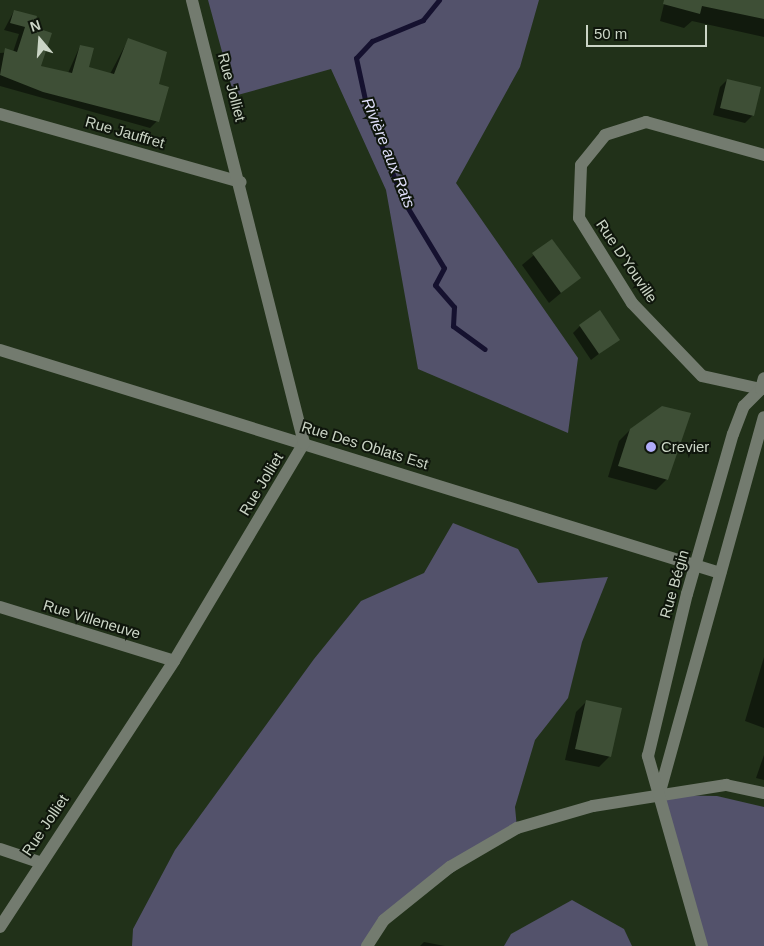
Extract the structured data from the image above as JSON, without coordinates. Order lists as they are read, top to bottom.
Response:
{
  "streets": {
    "street": [
      "Rue Jolliet",
      "Rue Jauffret",
      "Rue D'Youville",
      "Rue Des Oblats Est",
      "Rue Bégin",
      "Rue Villeneuve"
    ]
  },
  "crossings": [
    ["Rue Jolliet", "Rue Jauffret"],
    ["Rue Jolliet", "Rue Des Oblats Est"],
    ["Rue Jolliet", "Rue Villeneuve"],
    ["Rue D'Youville", "Rue Bégin"],
    ["Rue Des Oblats Est", "Rue Bégin"]
  ],
  "water": ["Rivière aux Rats"],
  "places": ["Crevier"],
  "scale_bar": "50 m",
  "north": "top"
}
